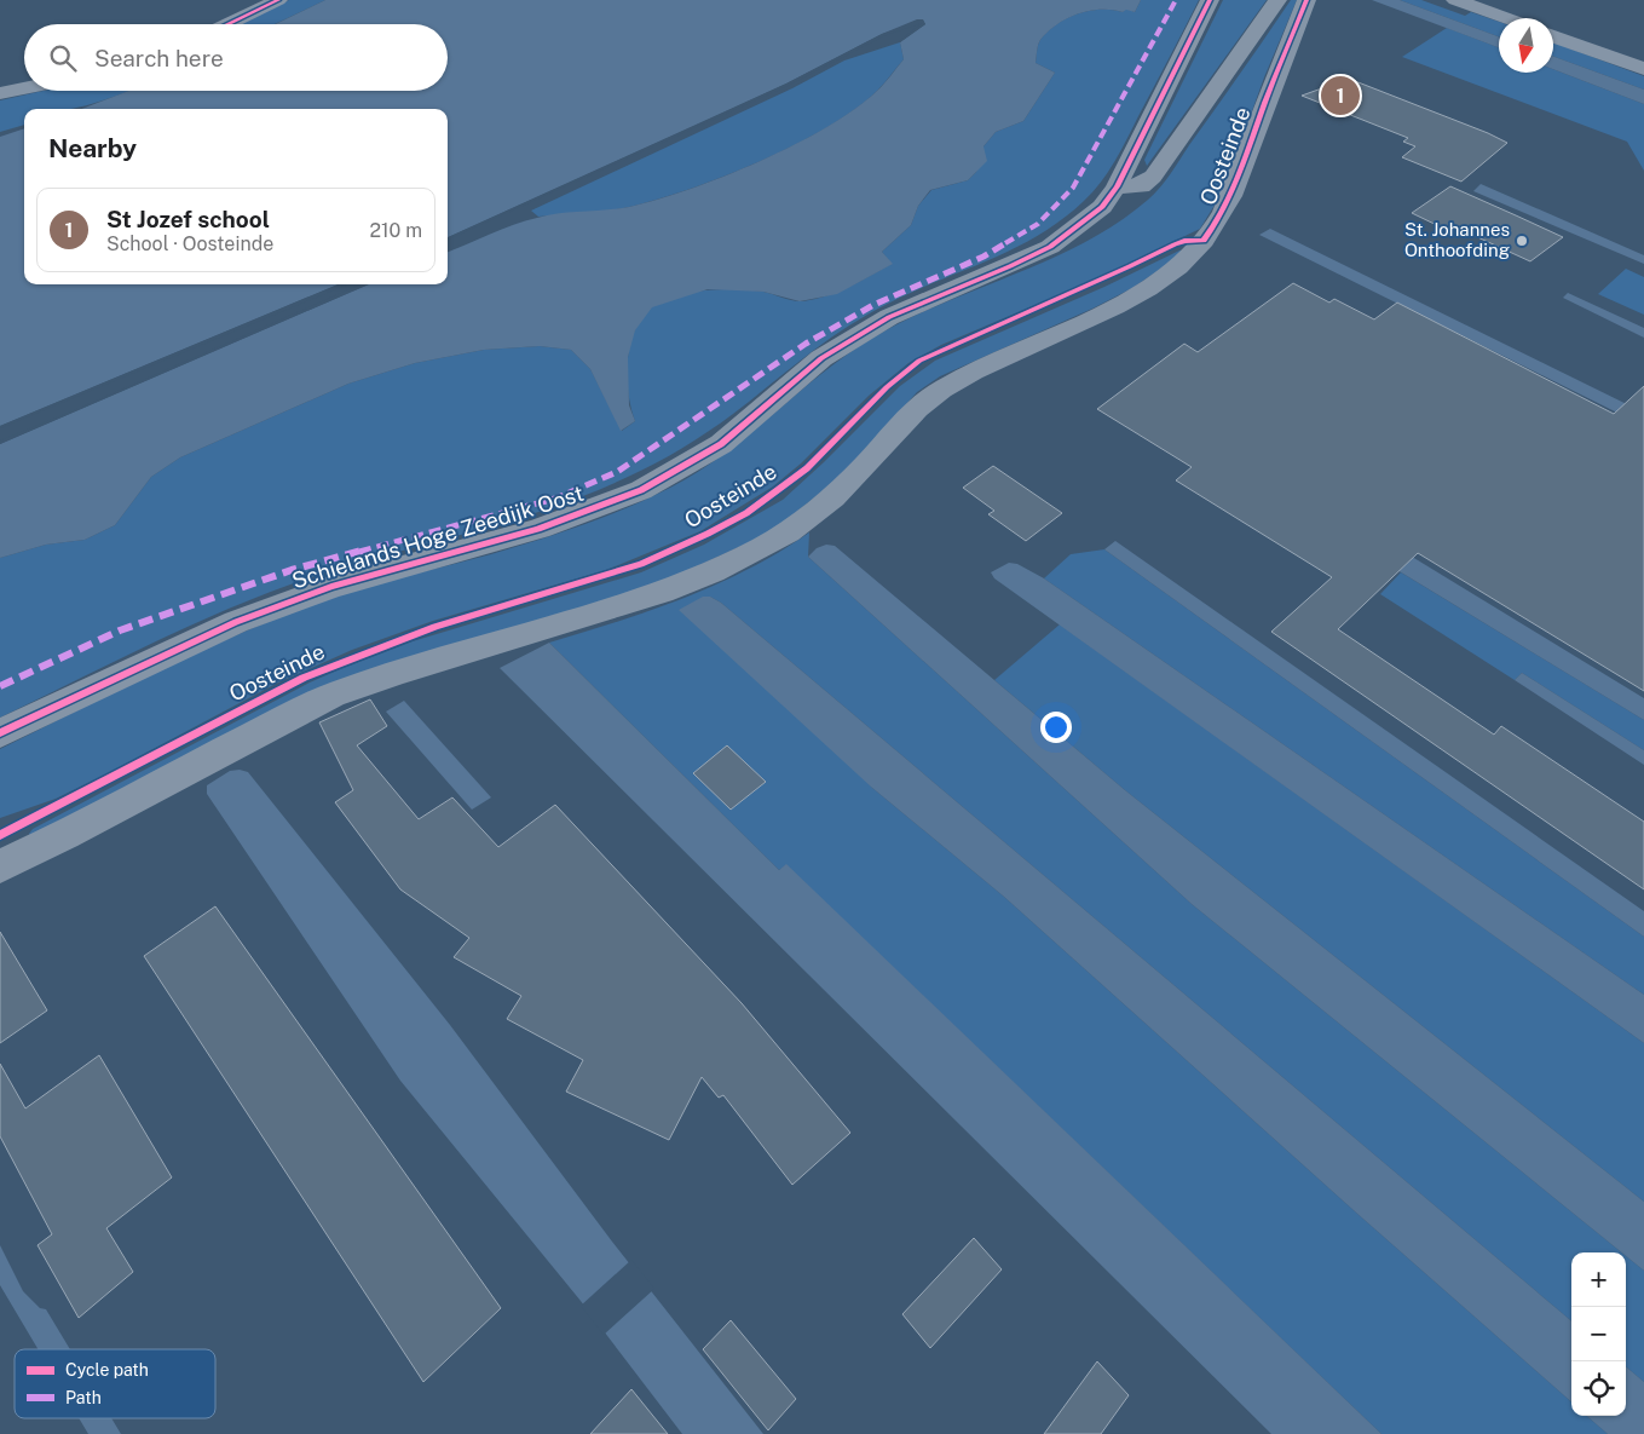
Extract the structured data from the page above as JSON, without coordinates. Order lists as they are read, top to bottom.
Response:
{
  "streets": {
    "street": ["Oosteinde", "Schielands Hoge Zeedijk Oost"]
  },
  "crossings": [
    ["Oosteinde", "Schielands Hoge Zeedijk Oost"]
  ],
  "places": ["St. Johannes Onthoofding"],
  "legend": ["Cycle path", "Path"],
  "north": "bottom",
  "page": {
    "search": "Search here",
    "pins": "1",
    "heading": "Nearby",
    "list": [
      {
        "mark": "1",
        "name": "St Jozef school",
        "note": "School · Oosteinde",
        "value": "210 m"
      }
    ],
    "map_buttons": ["+", "−"]
  }
}
